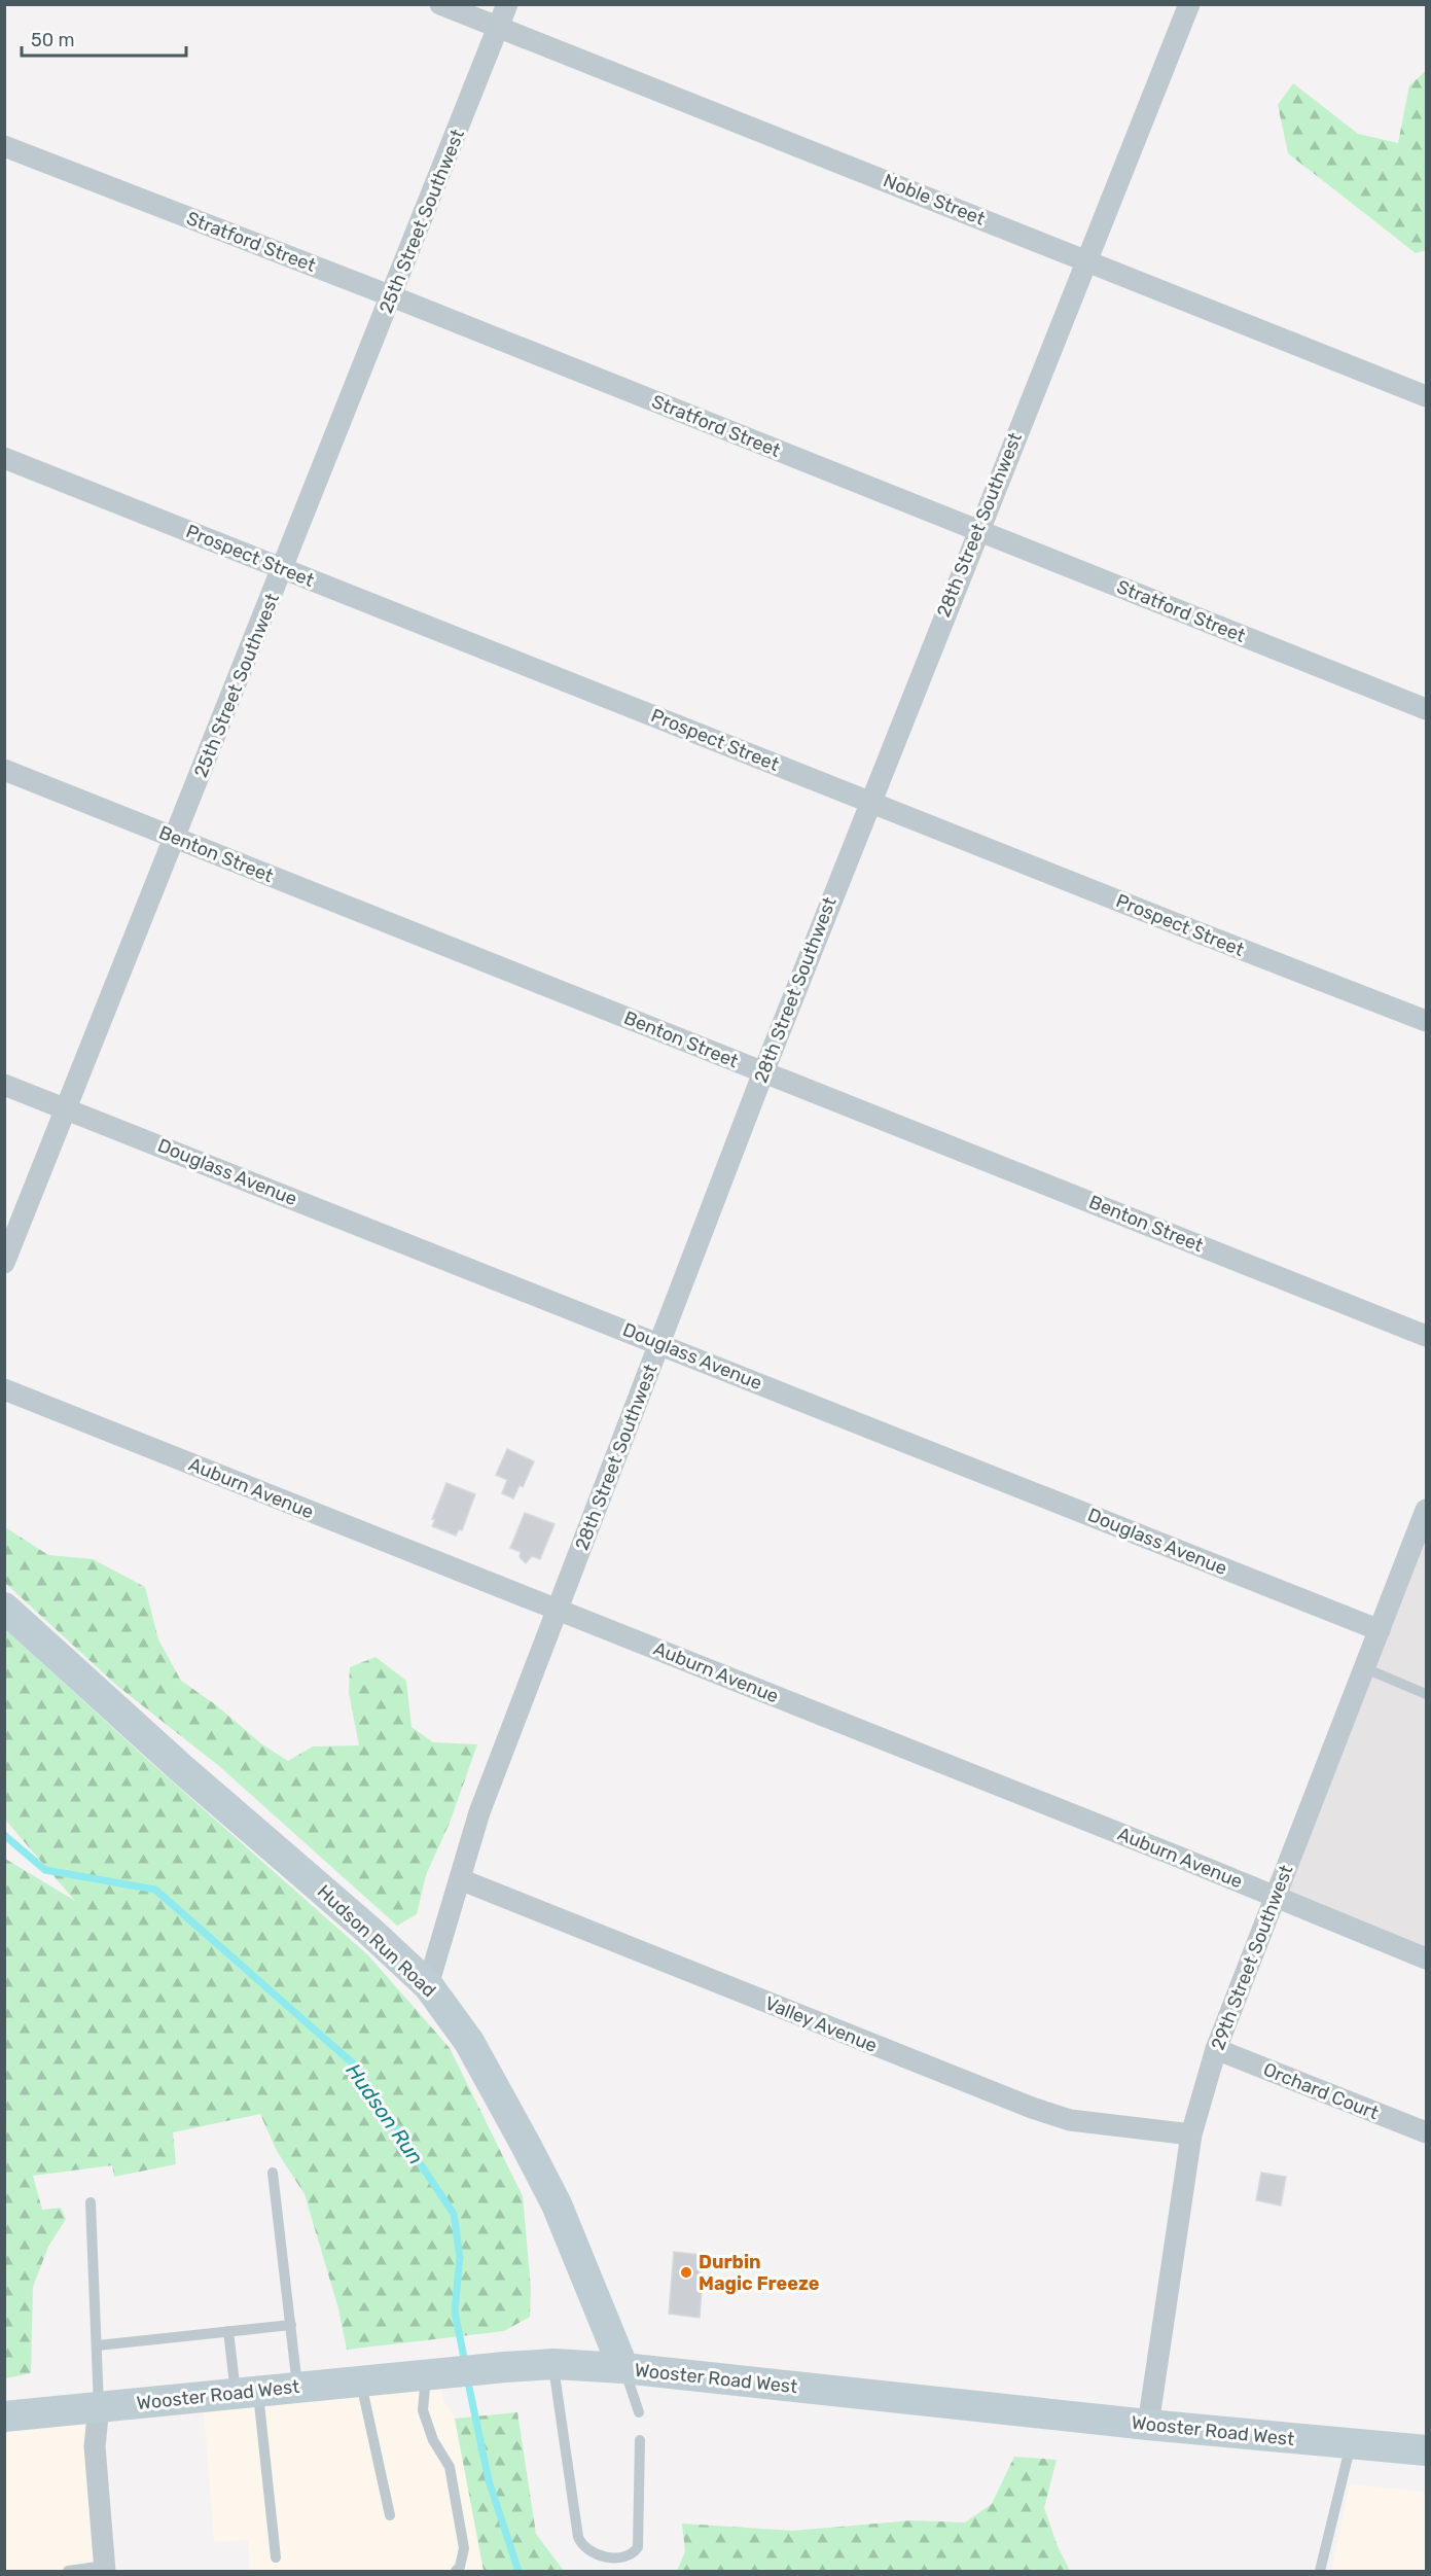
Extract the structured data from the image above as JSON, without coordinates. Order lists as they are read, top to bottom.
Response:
{
  "streets": {
    "main road": ["Hudson Run Road", "Wooster Road West"],
    "street": [
      "Noble Street",
      "25th Street Southwest",
      "Stratford Street",
      "28th Street Southwest",
      "Prospect Street",
      "Benton Street",
      "Douglass Avenue",
      "Auburn Avenue",
      "29th Street Southwest",
      "Valley Avenue",
      "Orchard Court"
    ]
  },
  "crossings": [
    ["Noble Street", "25th Street Southwest"],
    ["Noble Street", "28th Street Southwest"],
    ["25th Street Southwest", "Stratford Street"],
    ["25th Street Southwest", "Prospect Street"],
    ["25th Street Southwest", "Benton Street"],
    ["25th Street Southwest", "Douglass Avenue"],
    ["Stratford Street", "28th Street Southwest"],
    ["28th Street Southwest", "Prospect Street"],
    ["28th Street Southwest", "Benton Street"],
    ["28th Street Southwest", "Douglass Avenue"],
    ["28th Street Southwest", "Auburn Avenue"],
    ["28th Street Southwest", "Hudson Run Road"],
    ["28th Street Southwest", "Valley Avenue"],
    ["Douglass Avenue", "29th Street Southwest"],
    ["Auburn Avenue", "29th Street Southwest"],
    ["Hudson Run Road", "Wooster Road West"],
    ["29th Street Southwest", "Valley Avenue"],
    ["29th Street Southwest", "Orchard Court"],
    ["29th Street Southwest", "Wooster Road West"]
  ],
  "water": ["Hudson Run"],
  "places": ["Durbin Magic Freeze"],
  "scale_bar": "50 m"
}
